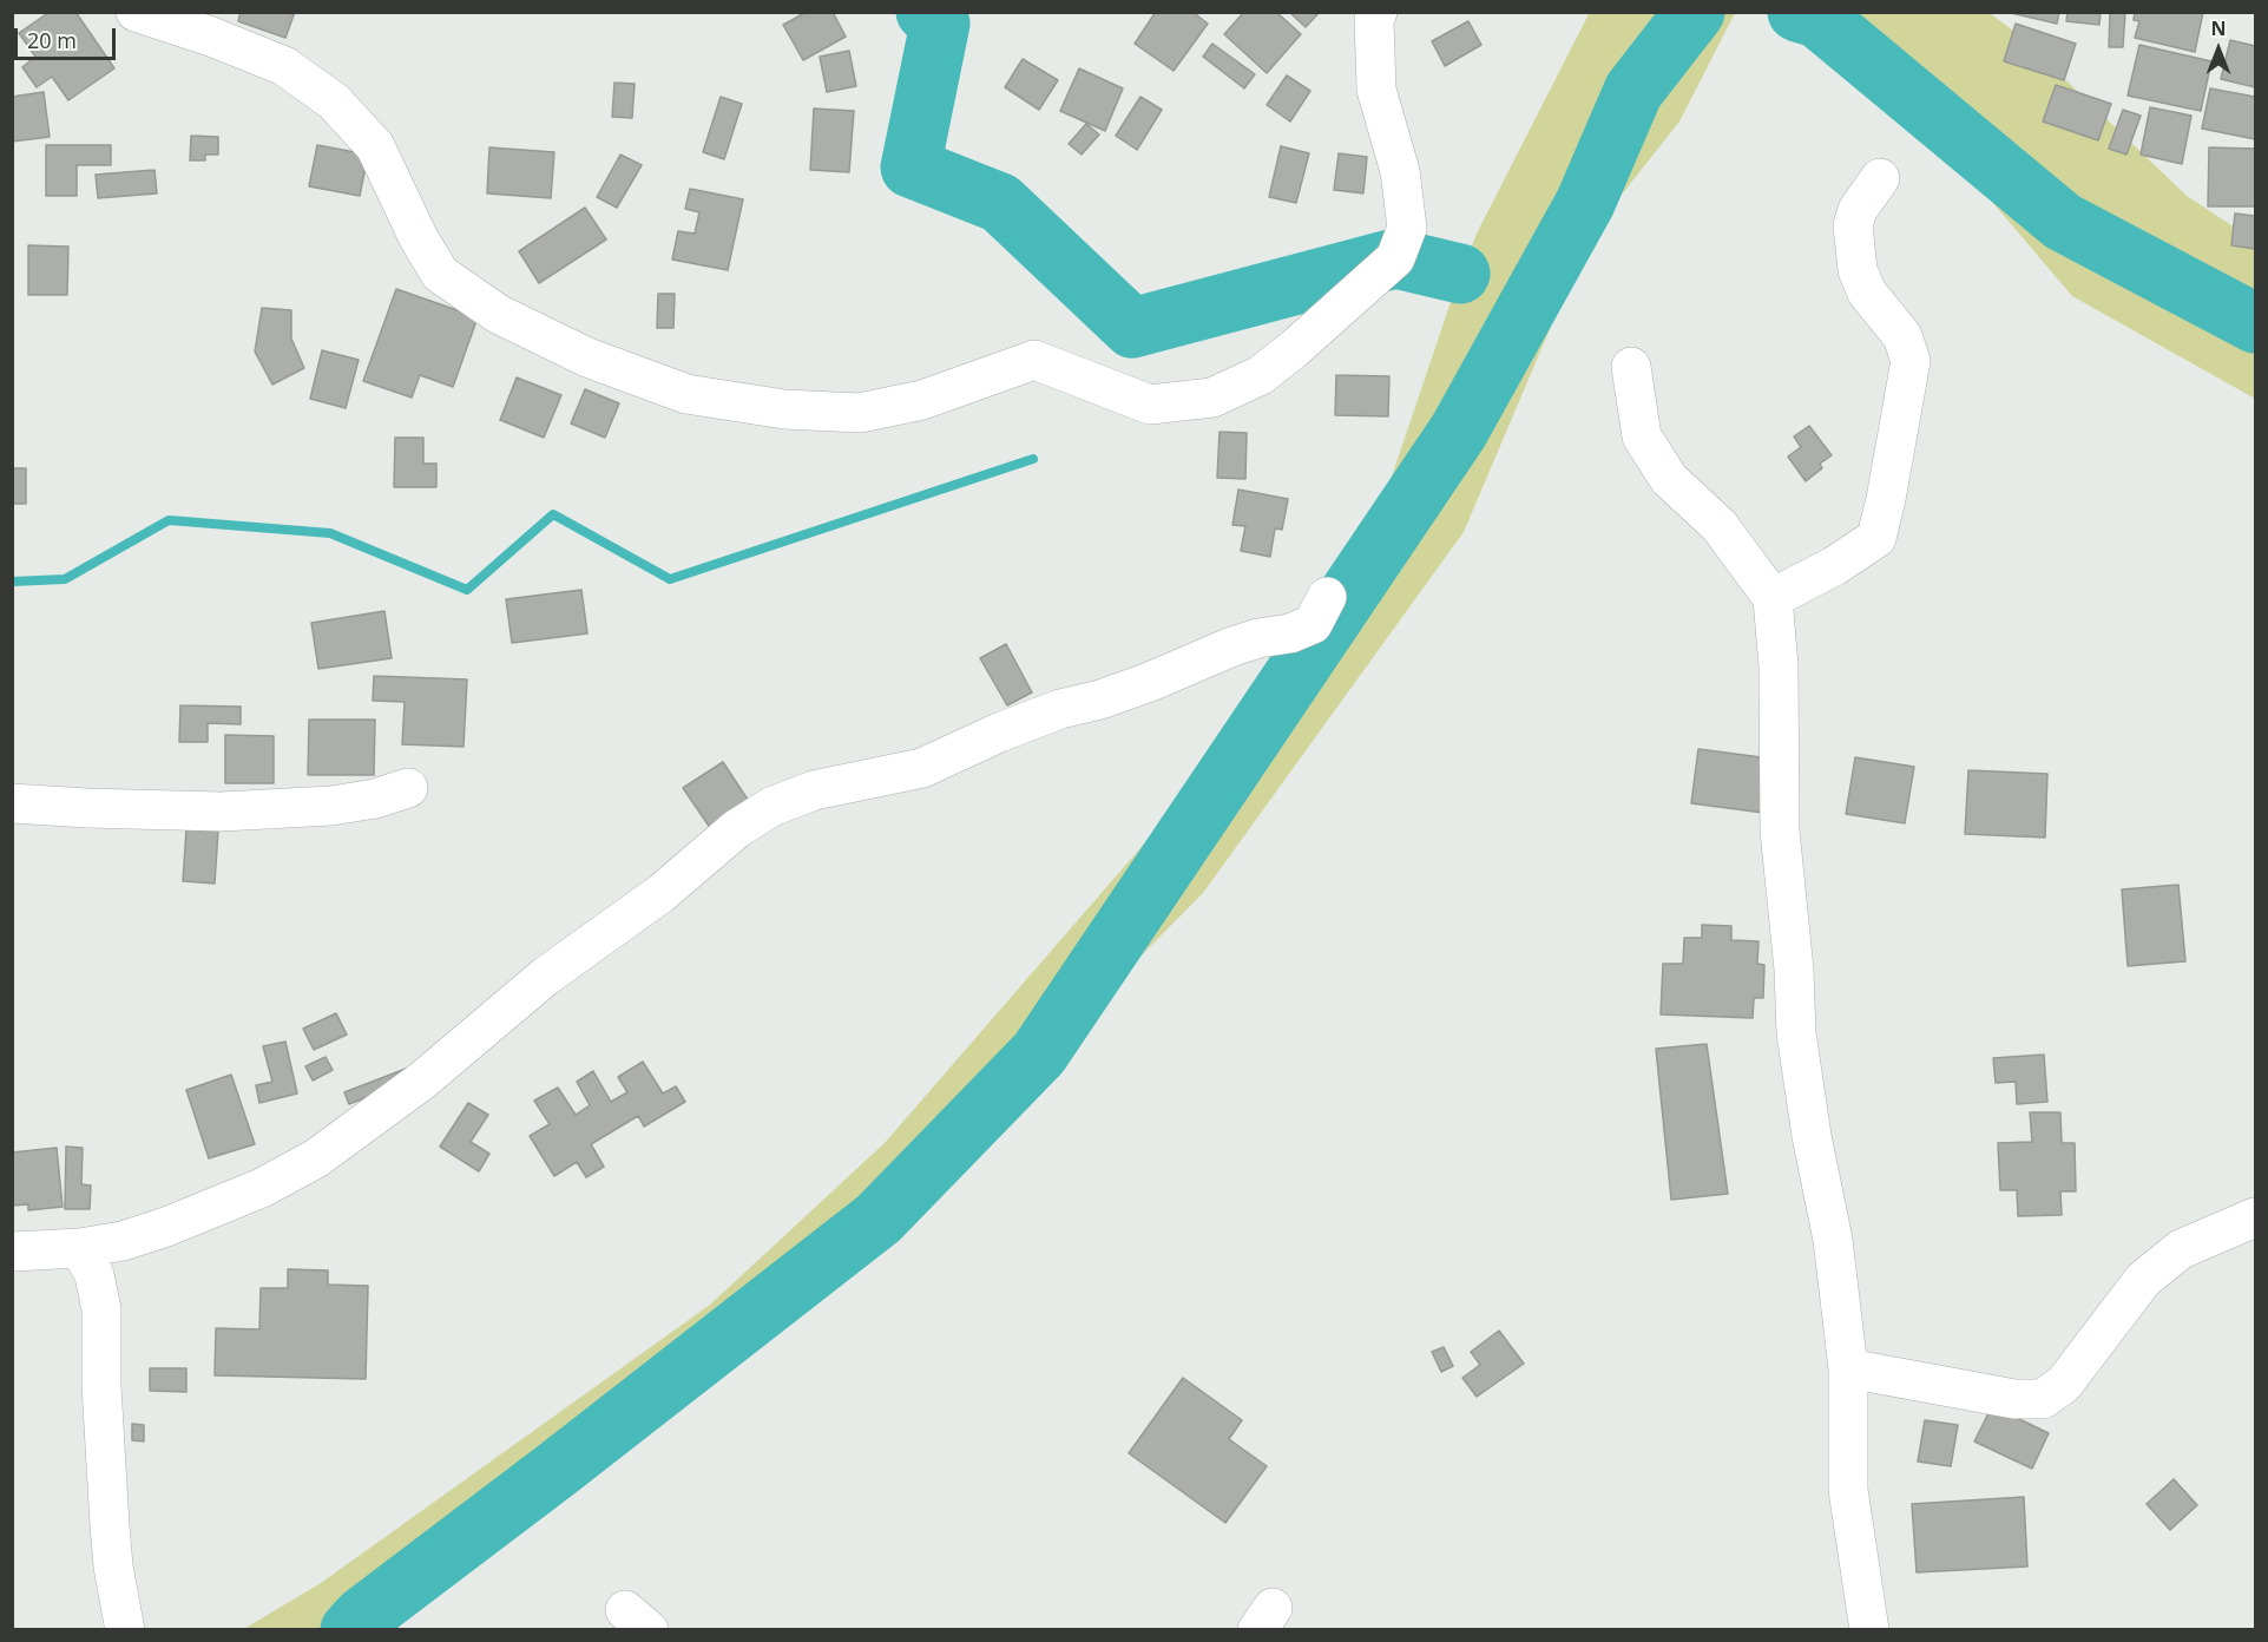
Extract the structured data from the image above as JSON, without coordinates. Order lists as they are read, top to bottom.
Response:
{
  "scale_bar": "20 m",
  "north": "top"
}
